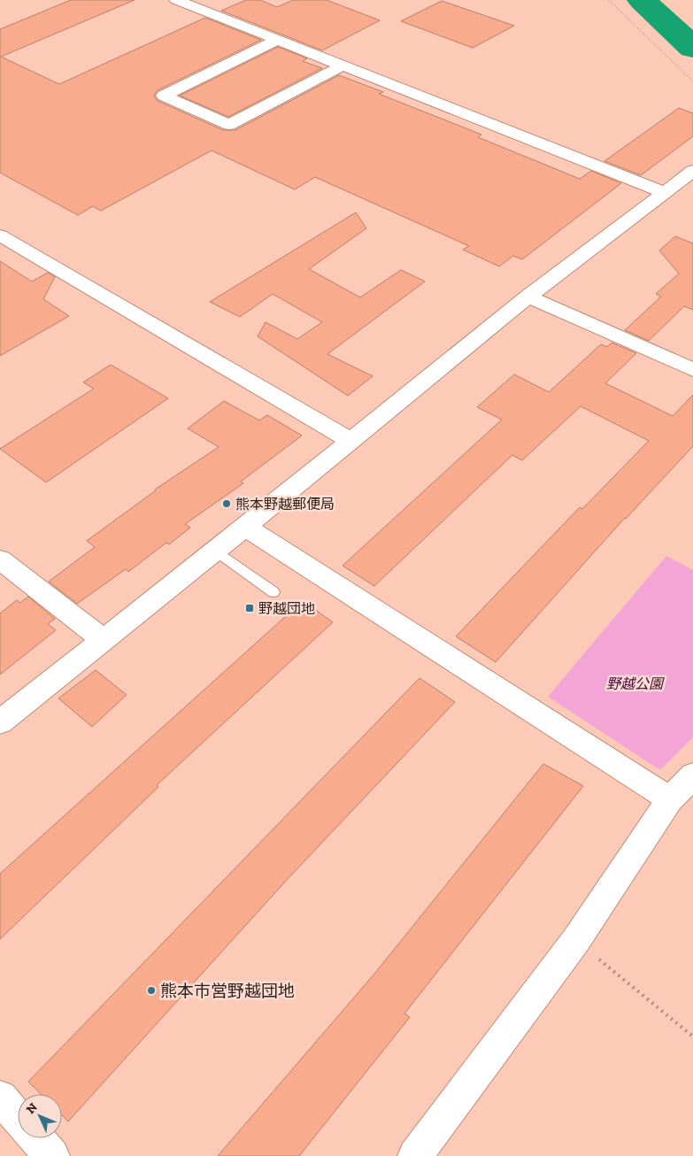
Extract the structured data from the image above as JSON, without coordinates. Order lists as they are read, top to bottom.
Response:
{
  "parks": ["野越公園"],
  "places": {
    "other": ["熊本野越郵便局", "熊本市営野越団地"],
    "transit": ["野越団地"]
  },
  "north": "top left"
}
